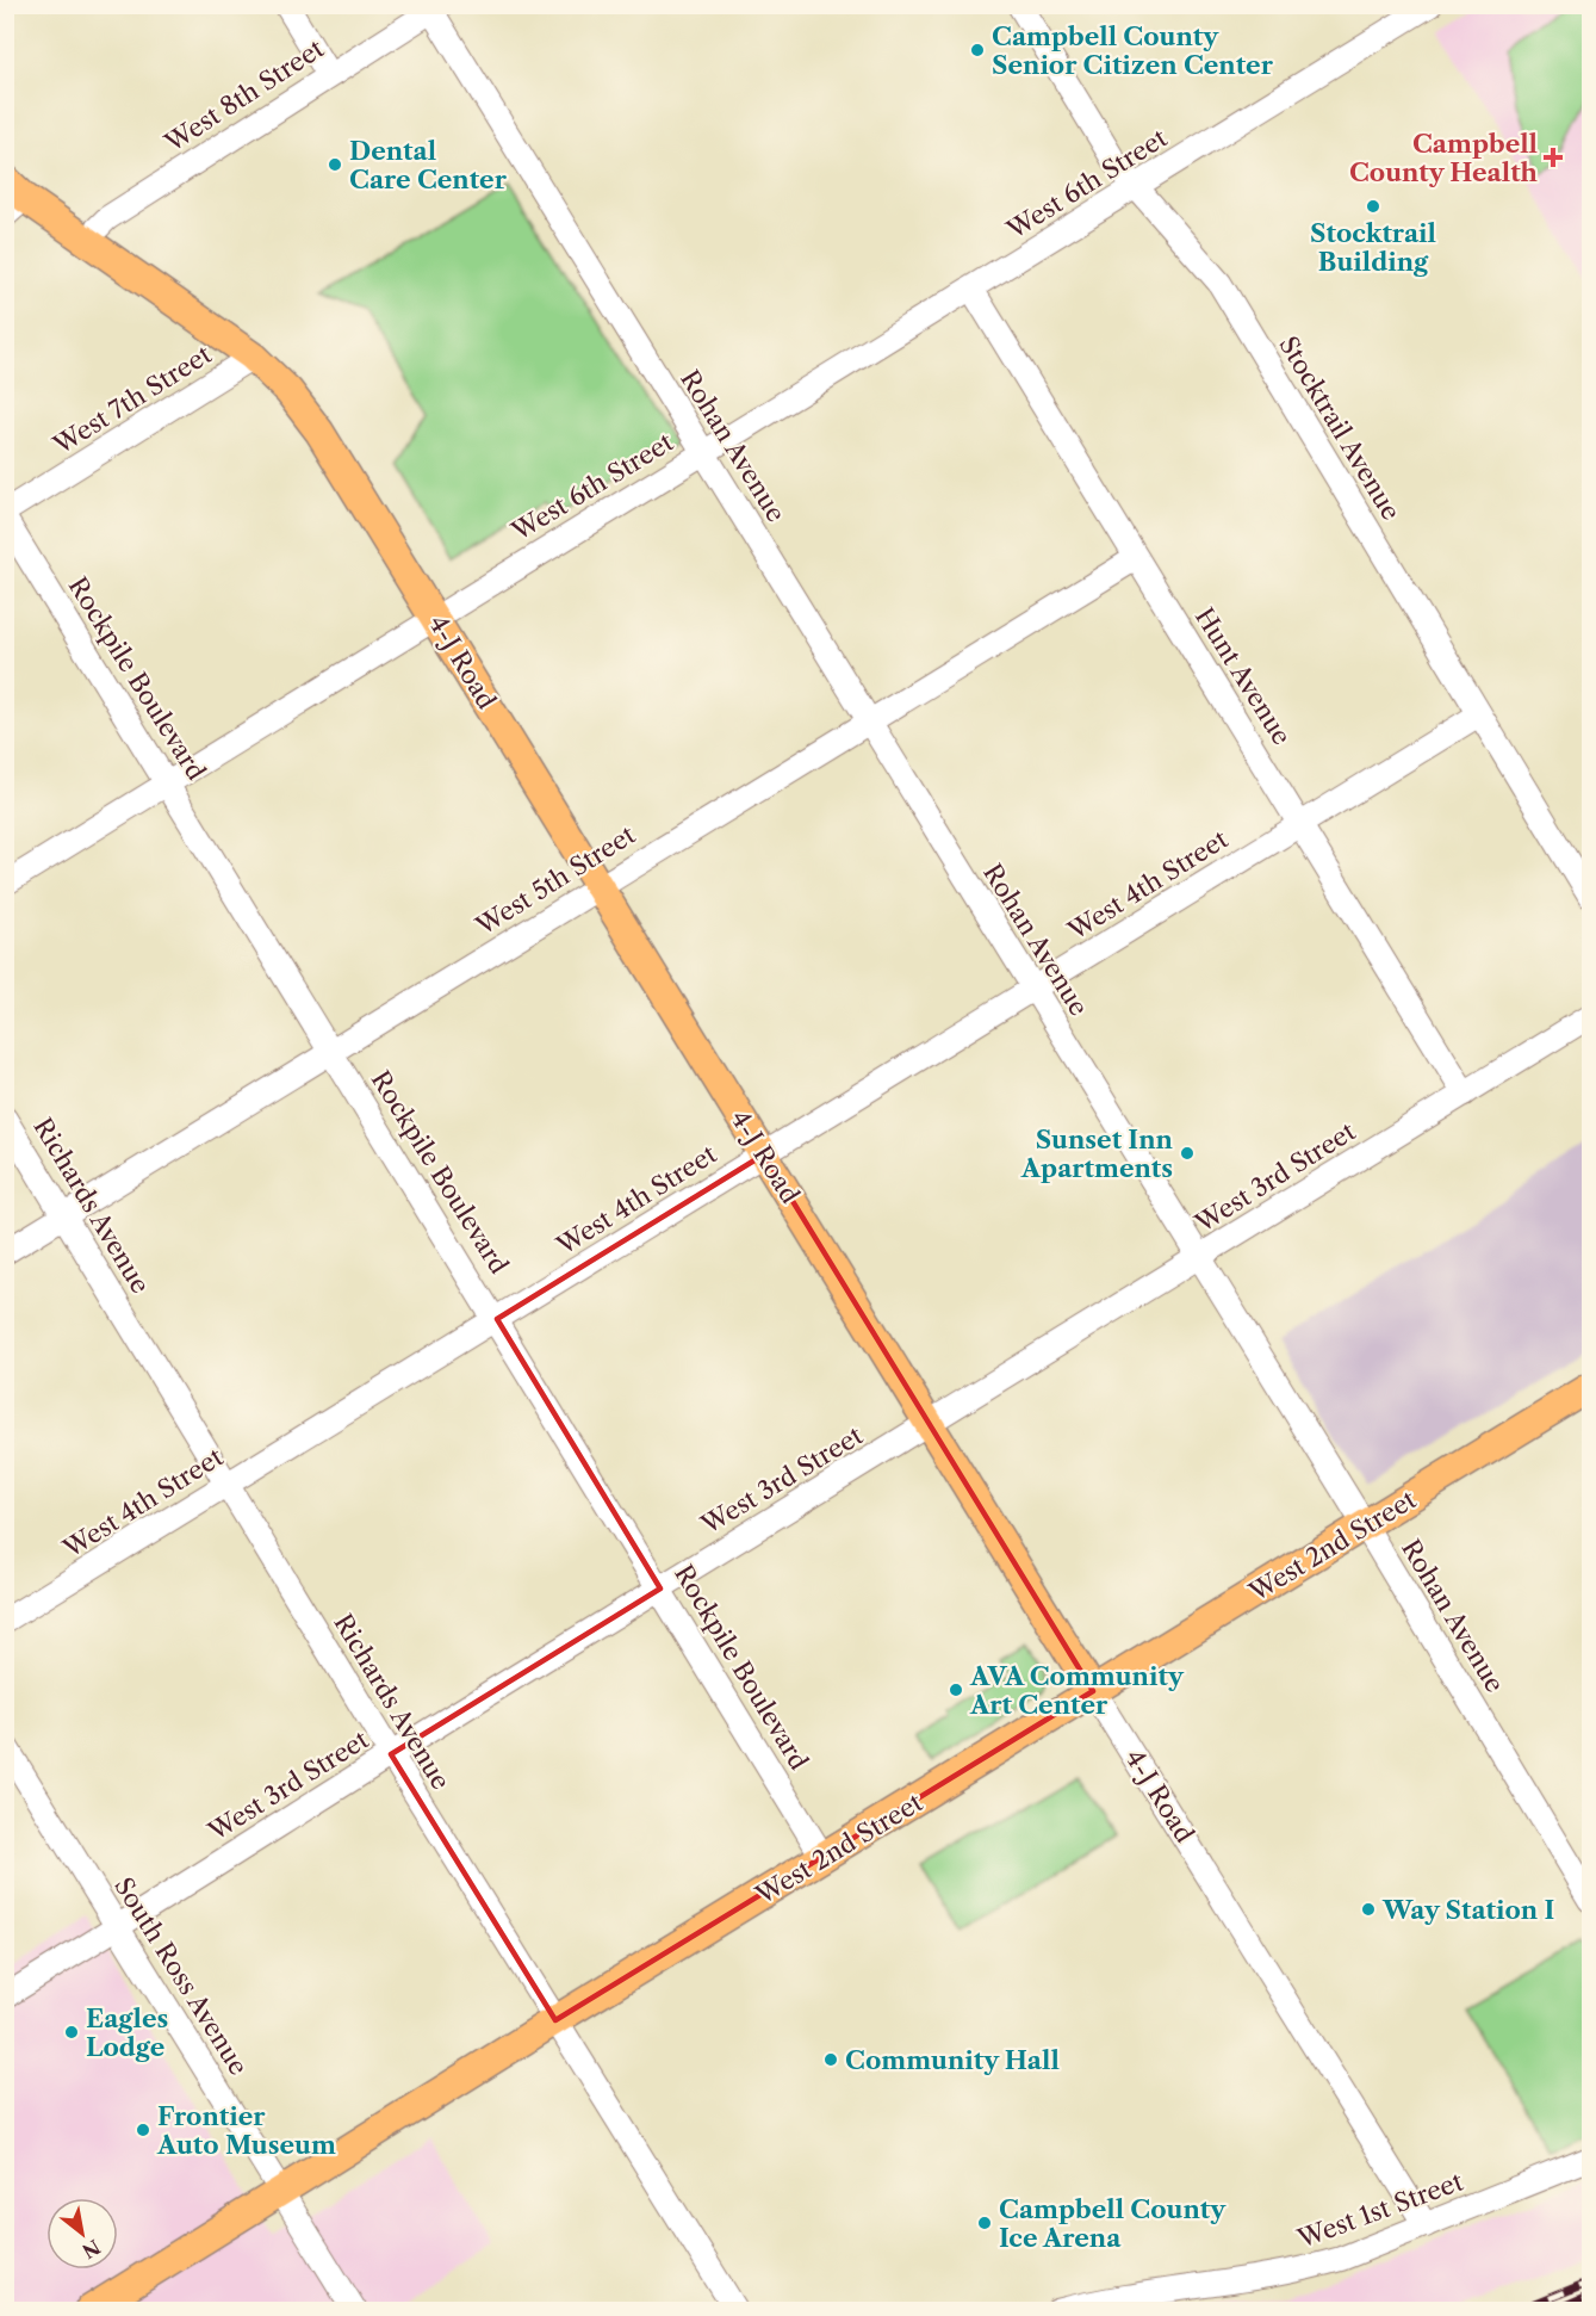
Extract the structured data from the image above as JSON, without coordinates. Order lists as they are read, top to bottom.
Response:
{
  "streets": {
    "main road": ["4-J Road", "West 2nd Street"],
    "street": [
      "West 8th Street",
      "West 6th Street",
      "West 7th Street",
      "Stocktrail Avenue",
      "Rohan Avenue",
      "Hunt Avenue",
      "Rockpile Boulevard",
      "West 5th Street",
      "West 4th Street",
      "West 3rd Street",
      "Richards Avenue",
      "South Ross Avenue",
      "West 1st Street"
    ]
  },
  "crossings": [
    ["West 8th Street", "Rohan Avenue"],
    ["West 8th Street", "4-J Road"],
    ["West 6th Street", "Stocktrail Avenue"],
    ["West 6th Street", "Rohan Avenue"],
    ["West 6th Street", "4-J Road"],
    ["West 6th Street", "Hunt Avenue"],
    ["West 6th Street", "Rockpile Boulevard"],
    ["West 7th Street", "4-J Road"],
    ["Stocktrail Avenue", "West 4th Street"],
    ["Rohan Avenue", "West 5th Street"],
    ["Rohan Avenue", "West 4th Street"],
    ["Rohan Avenue", "West 3rd Street"],
    ["Rohan Avenue", "West 2nd Street"],
    ["4-J Road", "West 5th Street"],
    ["4-J Road", "West 4th Street"],
    ["4-J Road", "West 3rd Street"],
    ["4-J Road", "West 2nd Street"],
    ["4-J Road", "West 1st Street"],
    ["Hunt Avenue", "West 5th Street"],
    ["Hunt Avenue", "West 4th Street"],
    ["Hunt Avenue", "West 3rd Street"],
    ["Rockpile Boulevard", "West 5th Street"],
    ["Rockpile Boulevard", "West 4th Street"],
    ["Rockpile Boulevard", "West 3rd Street"],
    ["Rockpile Boulevard", "West 2nd Street"],
    ["West 5th Street", "Richards Avenue"],
    ["West 4th Street", "Richards Avenue"],
    ["West 3rd Street", "Richards Avenue"],
    ["West 3rd Street", "South Ross Avenue"],
    ["Richards Avenue", "West 2nd Street"],
    ["West 2nd Street", "South Ross Avenue"]
  ],
  "places": {
    "other": [
      "Campbell County Senior Citizen Center",
      "Dental Care Center",
      "Stocktrail Building",
      "Sunset Inn Apartments",
      "AVA Community Art Center",
      "Way Station I",
      "Eagles Lodge",
      "Community Hall",
      "Frontier Auto Museum",
      "Campbell County Ice Arena"
    ],
    "health": ["Campbell County Health"]
  },
  "north": "bottom right"
}
